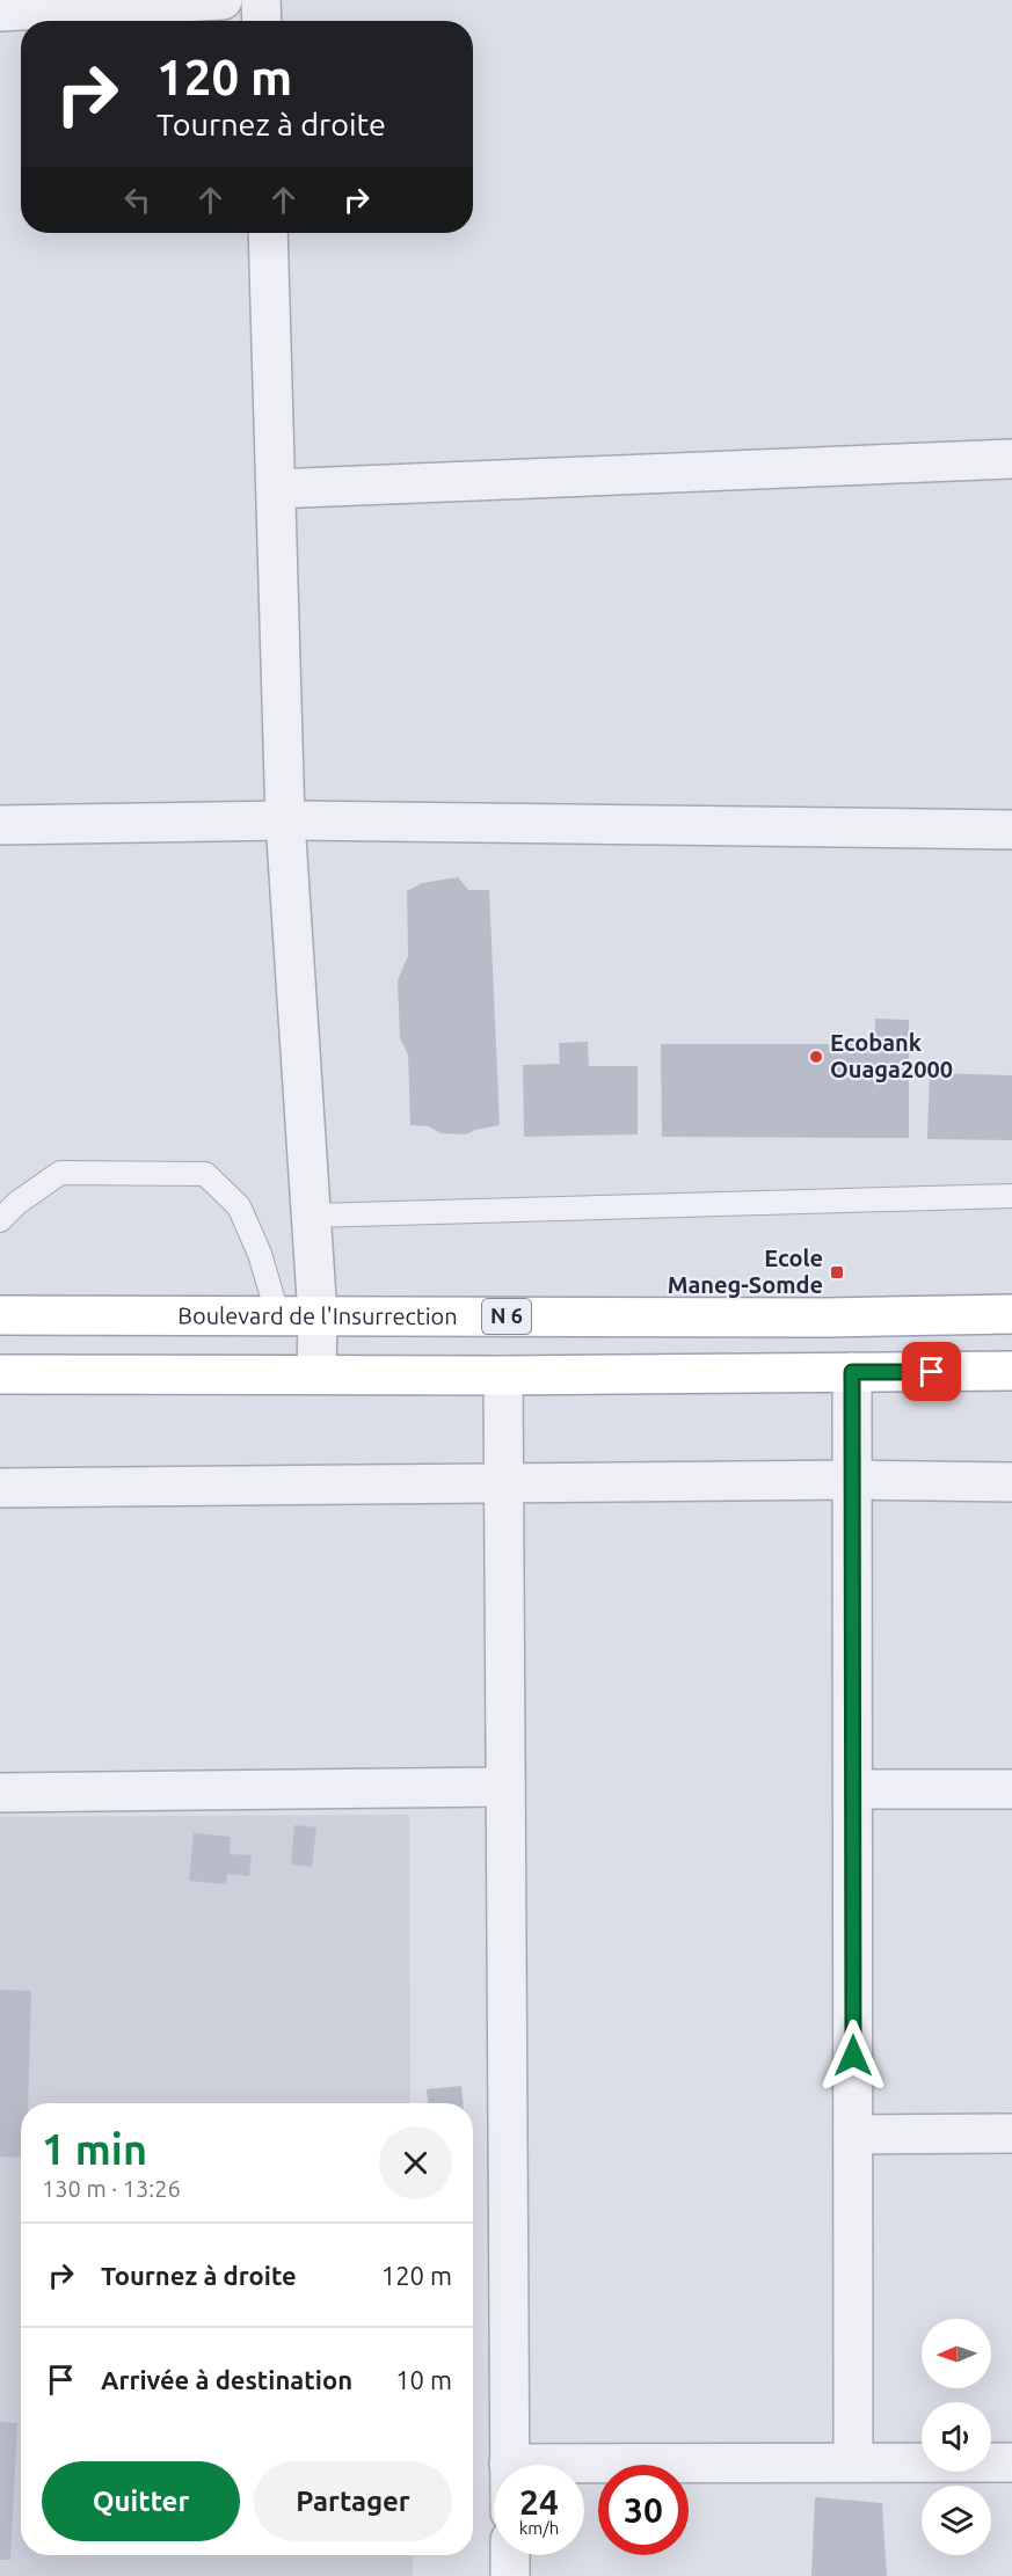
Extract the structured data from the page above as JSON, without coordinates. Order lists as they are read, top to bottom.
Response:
{
  "streets": {
    "main road": ["Boulevard de l'Insurrection", "N 6"]
  },
  "places": {
    "other": ["Ecobank Ouaga2000"],
    "transit": ["Ecole Maneg-Somde"]
  },
  "north": "left",
  "page": {
    "turn": ["120 m", "Tournez à droite"],
    "heading": ["1 min", "130 m · 13:26"],
    "list": [
      {
        "name": "Tournez à droite",
        "value": "120 m"
      },
      {
        "name": "Arrivée à destination",
        "value": "10 m"
      }
    ],
    "buttons": ["Quitter", "Partager"],
    "speed": "24 km/h",
    "limit": "30"
  }
}
